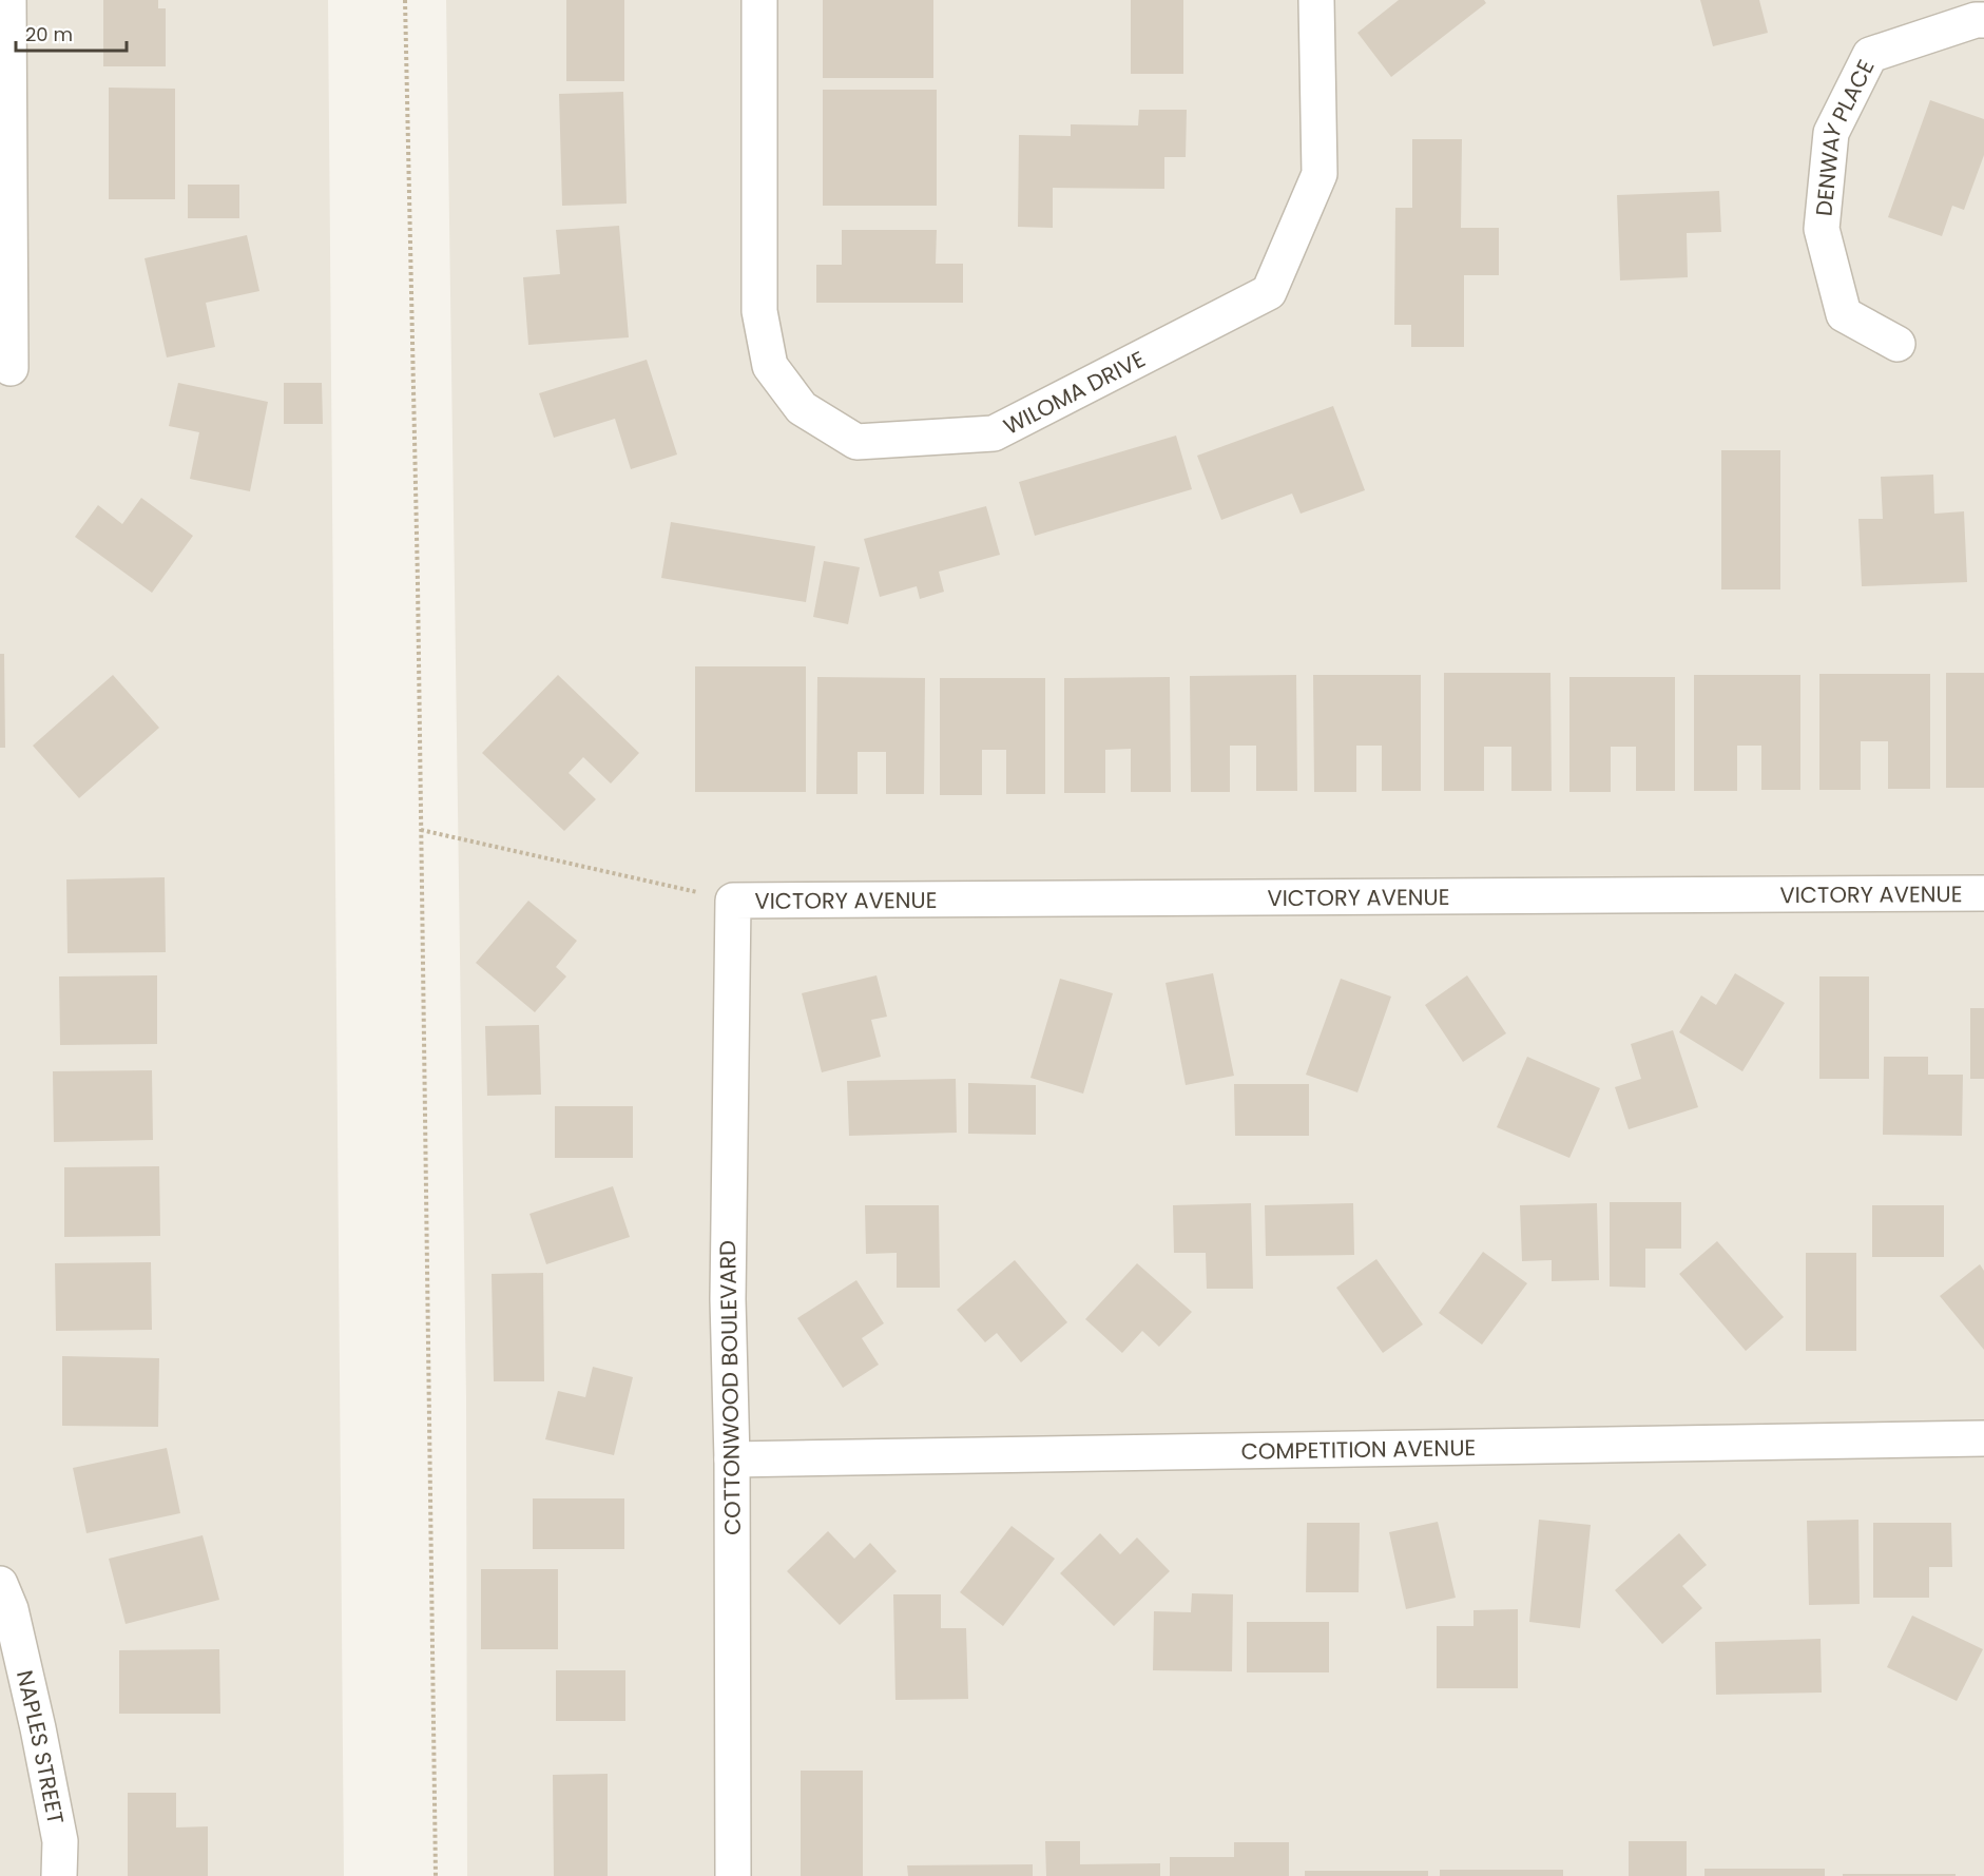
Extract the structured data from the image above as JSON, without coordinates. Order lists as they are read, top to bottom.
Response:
{
  "streets": {
    "street": [
      "DENWAY PLACE",
      "WILOMA DRIVE",
      "VICTORY AVENUE",
      "COTTONWOOD BOULEVARD",
      "COMPETITION AVENUE",
      "NAPLES STREET"
    ]
  },
  "crossings": [
    ["VICTORY AVENUE", "COTTONWOOD BOULEVARD"],
    ["COTTONWOOD BOULEVARD", "COMPETITION AVENUE"]
  ],
  "scale_bar": "20 m"
}
